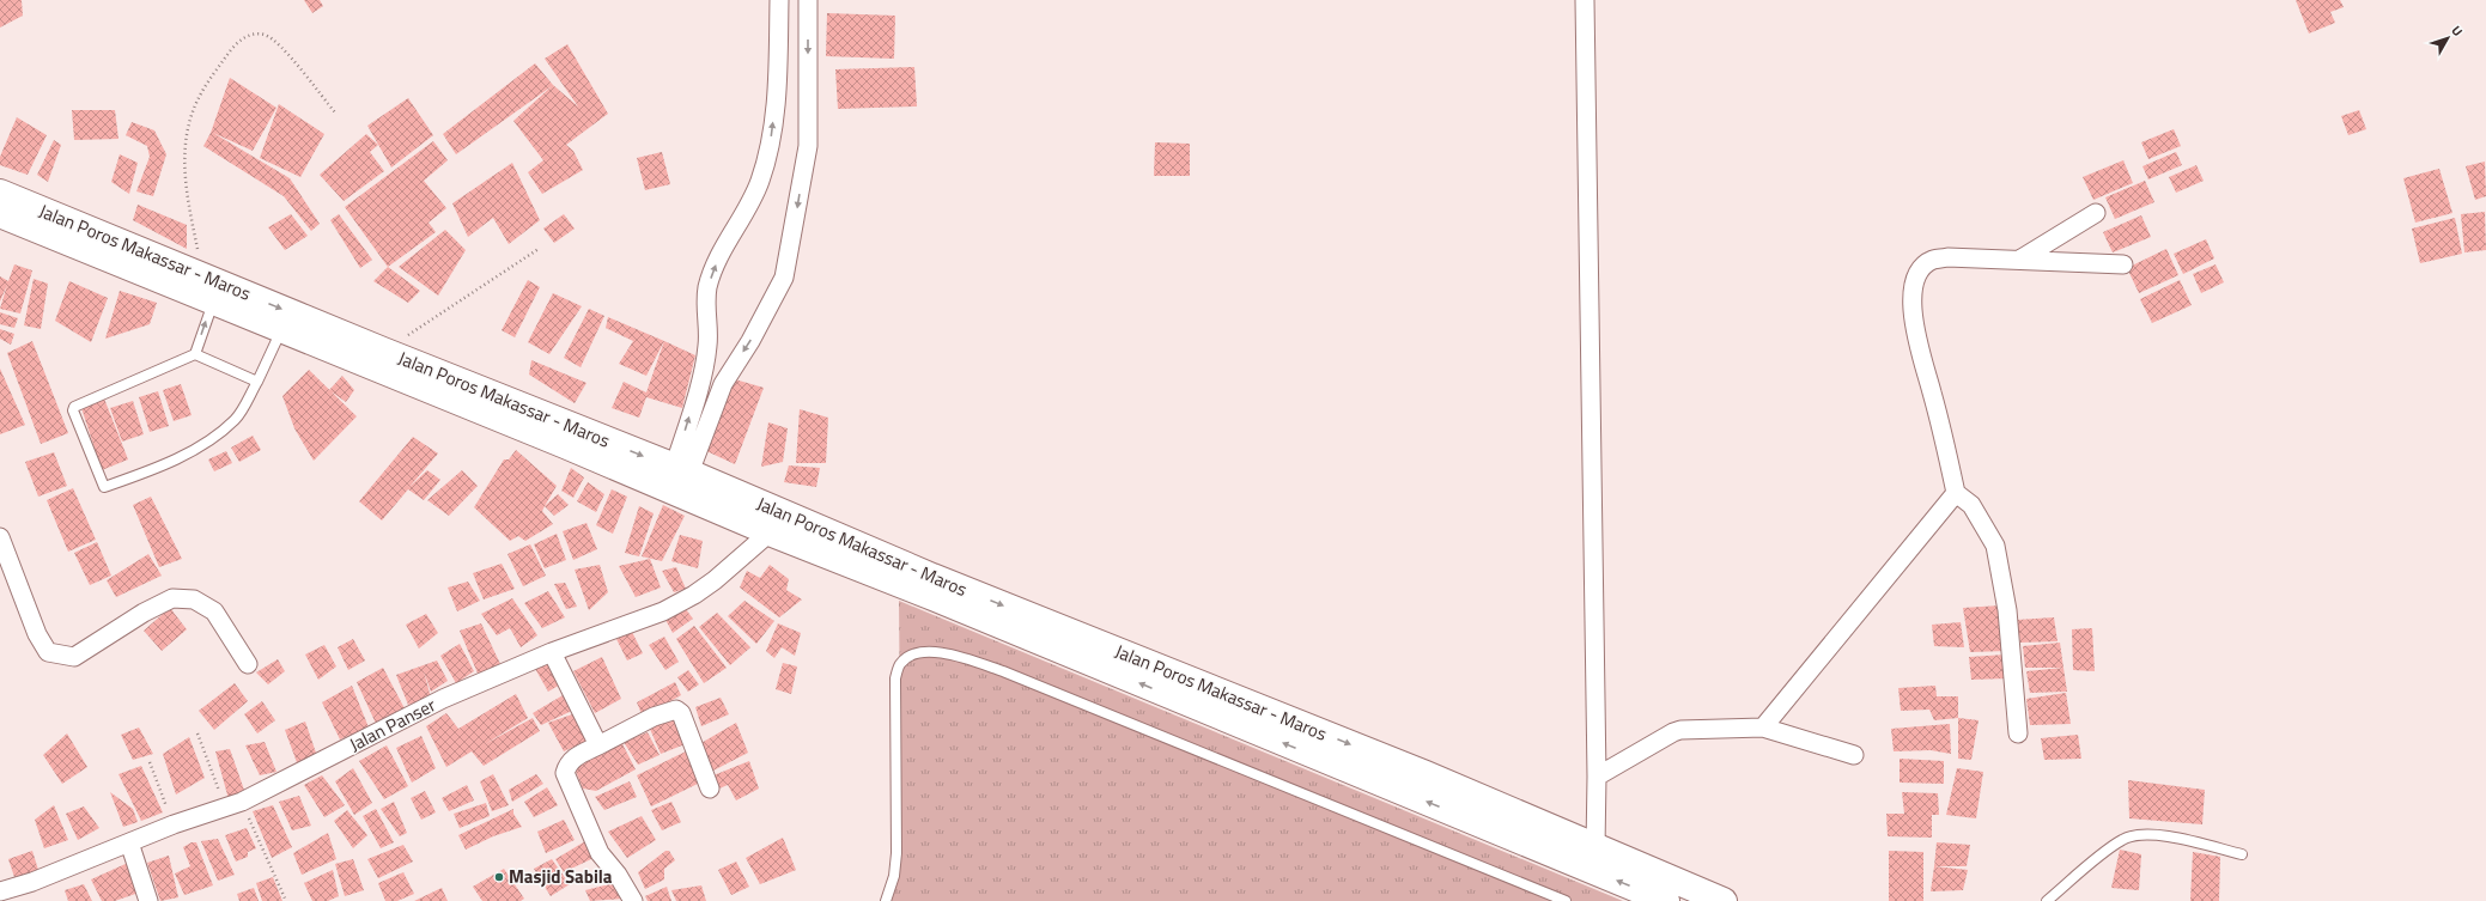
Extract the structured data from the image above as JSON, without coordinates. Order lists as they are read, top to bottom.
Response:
{
  "streets": {
    "highway": ["Jalan Poros Makassar - Maros"],
    "street": ["Jalan Panser"]
  },
  "crossings": [
    ["Jalan Poros Makassar - Maros", "Jalan Panser"]
  ],
  "places": ["Masjid Sabila"],
  "north": "top right"
}
